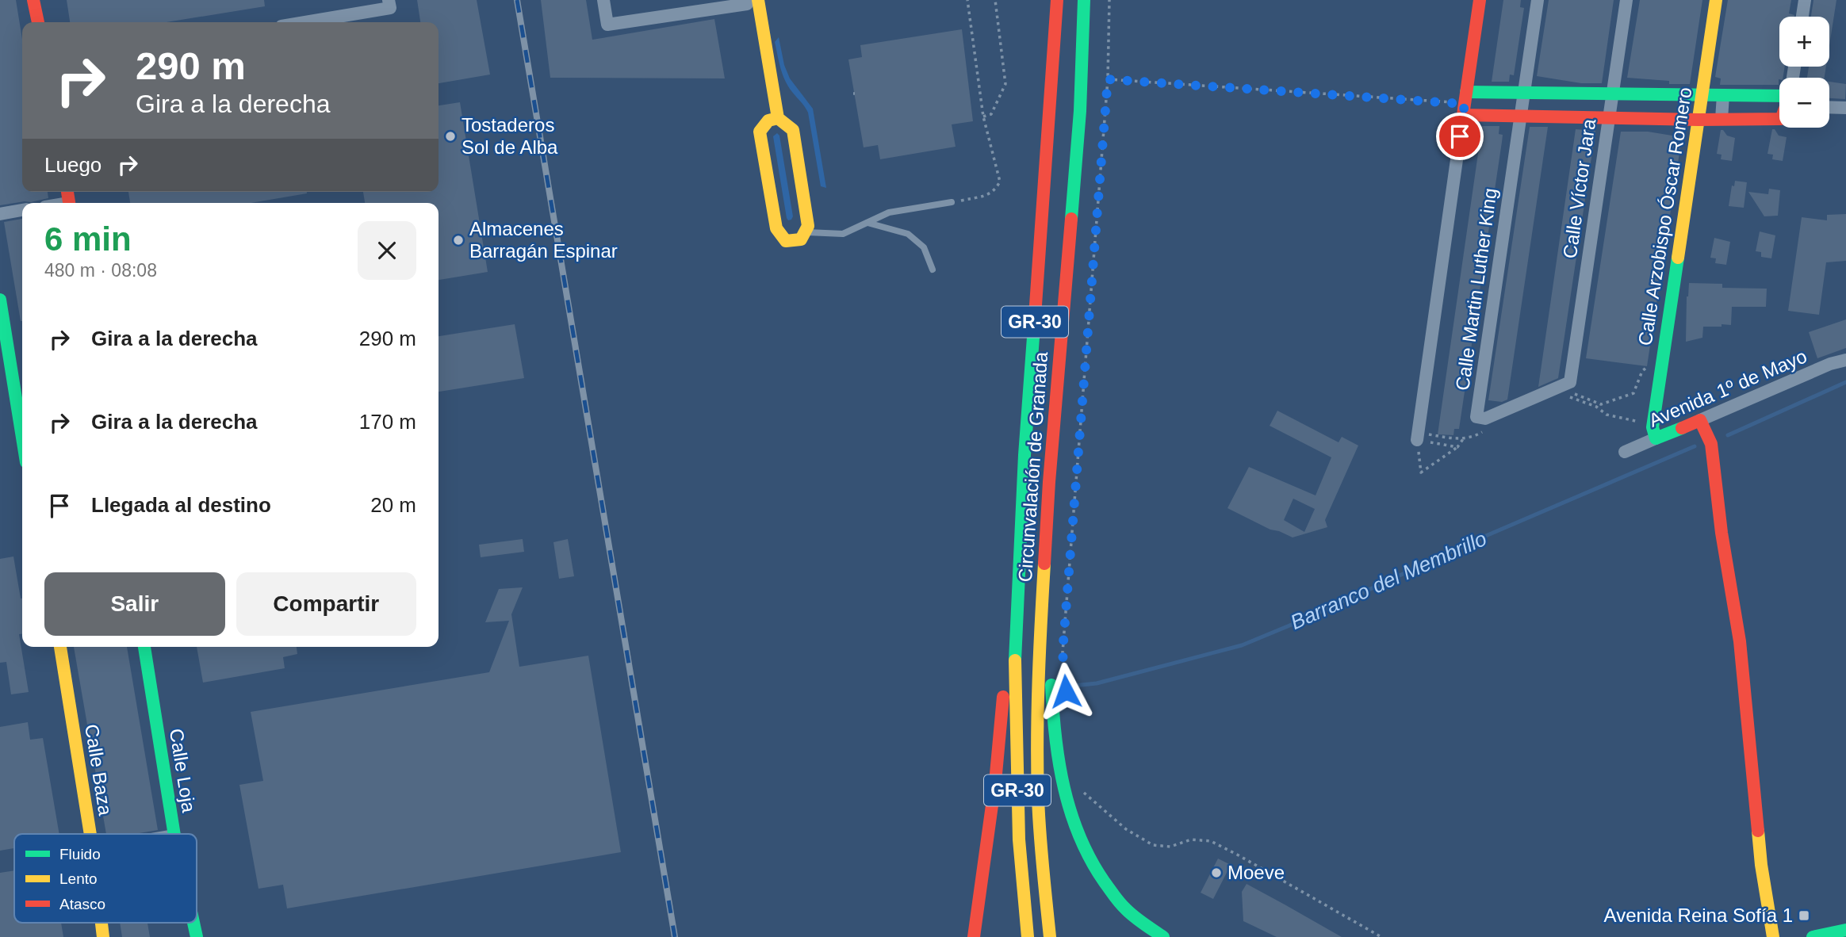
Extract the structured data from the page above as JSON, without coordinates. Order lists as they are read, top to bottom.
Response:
{
  "streets": {
    "main road": [
      "Calle Arzobispo Óscar Romero",
      "GR-30",
      "Avenida 1º de Mayo",
      "Circunvalación de Granada",
      "Calle Baza",
      "Calle Loja"
    ],
    "street": ["Calle Víctor Jara", "Calle Martin Luther King"]
  },
  "crossings": [
    ["Calle Víctor Jara", "Calle Martin Luther King"],
    ["Calle Arzobispo Óscar Romero", "Avenida 1º de Mayo"]
  ],
  "water": ["Barranco del Membrillo"],
  "places": {
    "other": ["Tostaderos Sol de Alba", "Almacenes Barragán Espinar", "Moeve"],
    "transit": ["Avenida Reina Sofía 1"]
  },
  "legend": ["Fluido", "Lento", "Atasco"],
  "page": {
    "map_buttons": ["+", "−"],
    "turn": ["290 m", "Gira a la derecha"],
    "then": "Luego",
    "heading": ["6 min", "480 m · 08:08"],
    "list": [
      {
        "name": "Gira a la derecha",
        "value": "290 m"
      },
      {
        "name": "Gira a la derecha",
        "value": "170 m"
      },
      {
        "name": "Llegada al destino",
        "value": "20 m"
      }
    ],
    "buttons": ["Salir", "Compartir"]
  }
}
